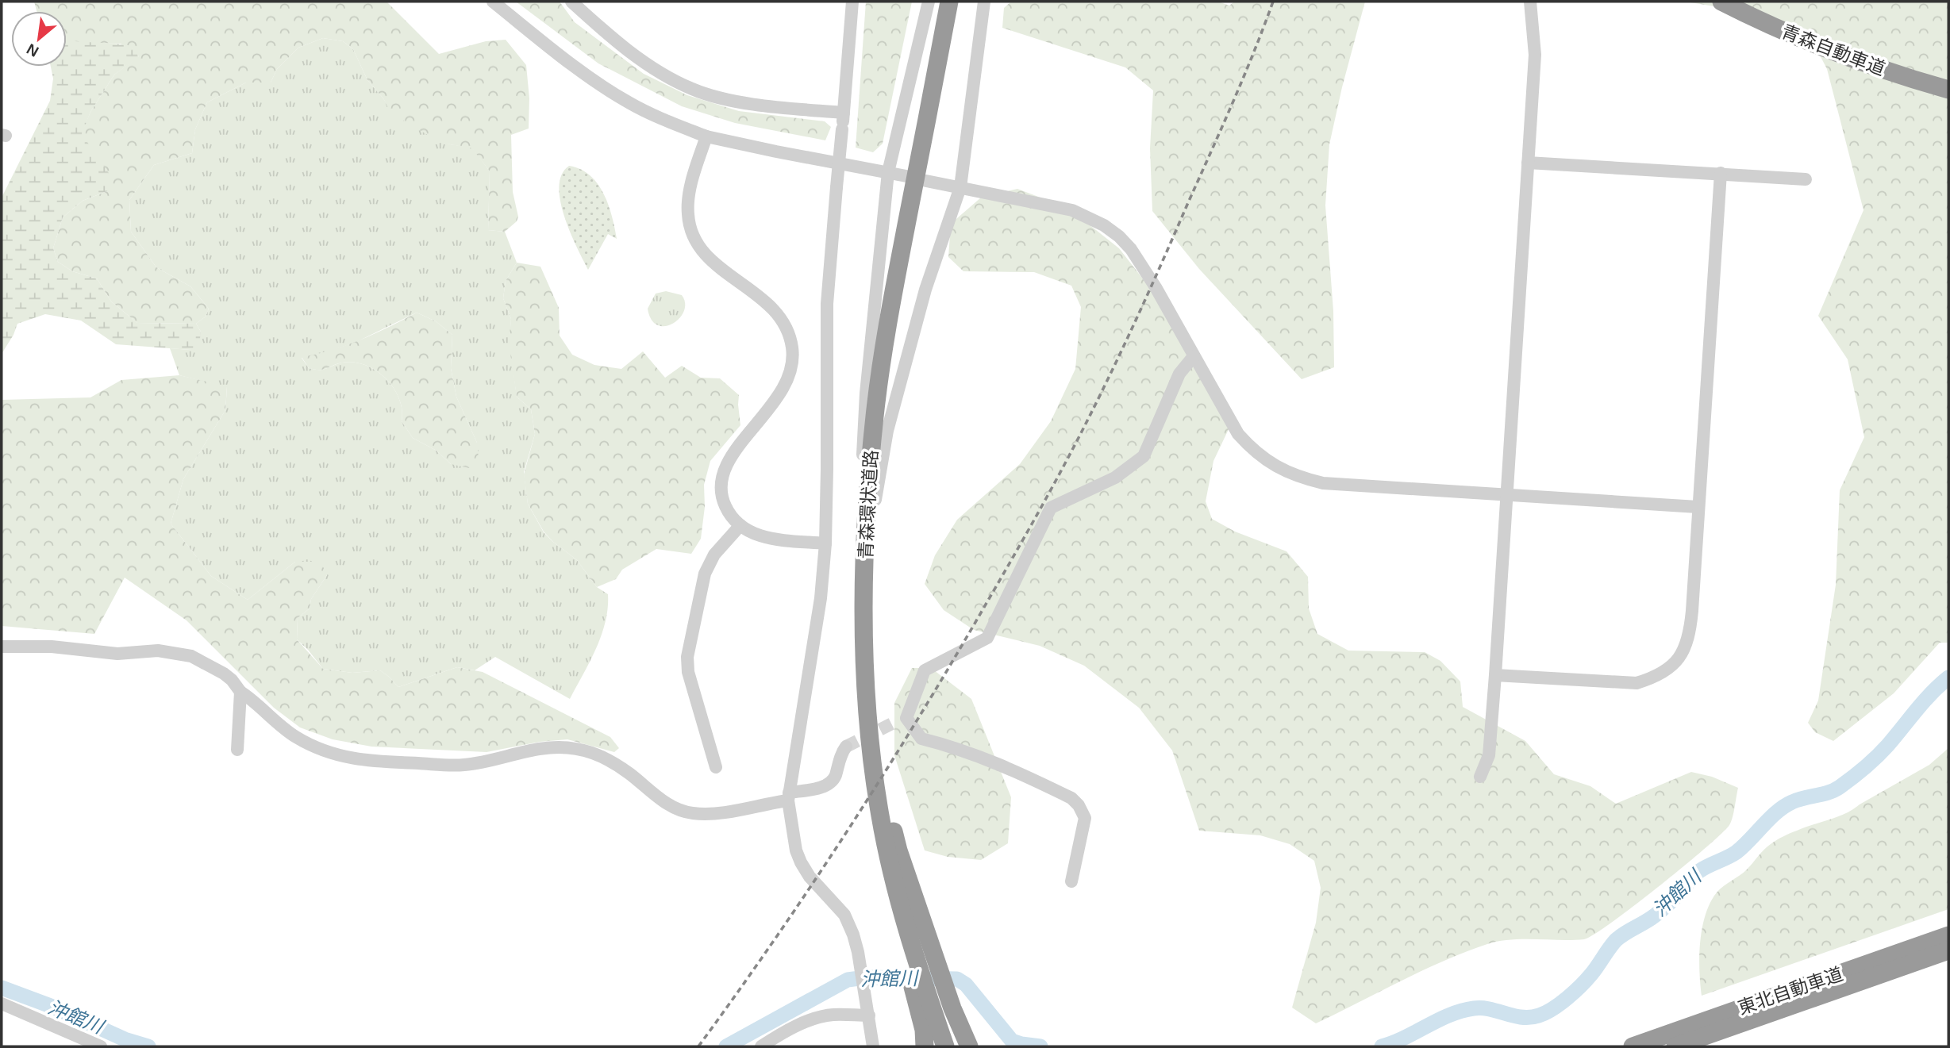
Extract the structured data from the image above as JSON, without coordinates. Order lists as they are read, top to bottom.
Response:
{
  "streets": {
    "highway": ["青森自動車道", "青森環状道路", "東北自動車道"]
  },
  "water": ["沖館川"],
  "north": "bottom left"
}
